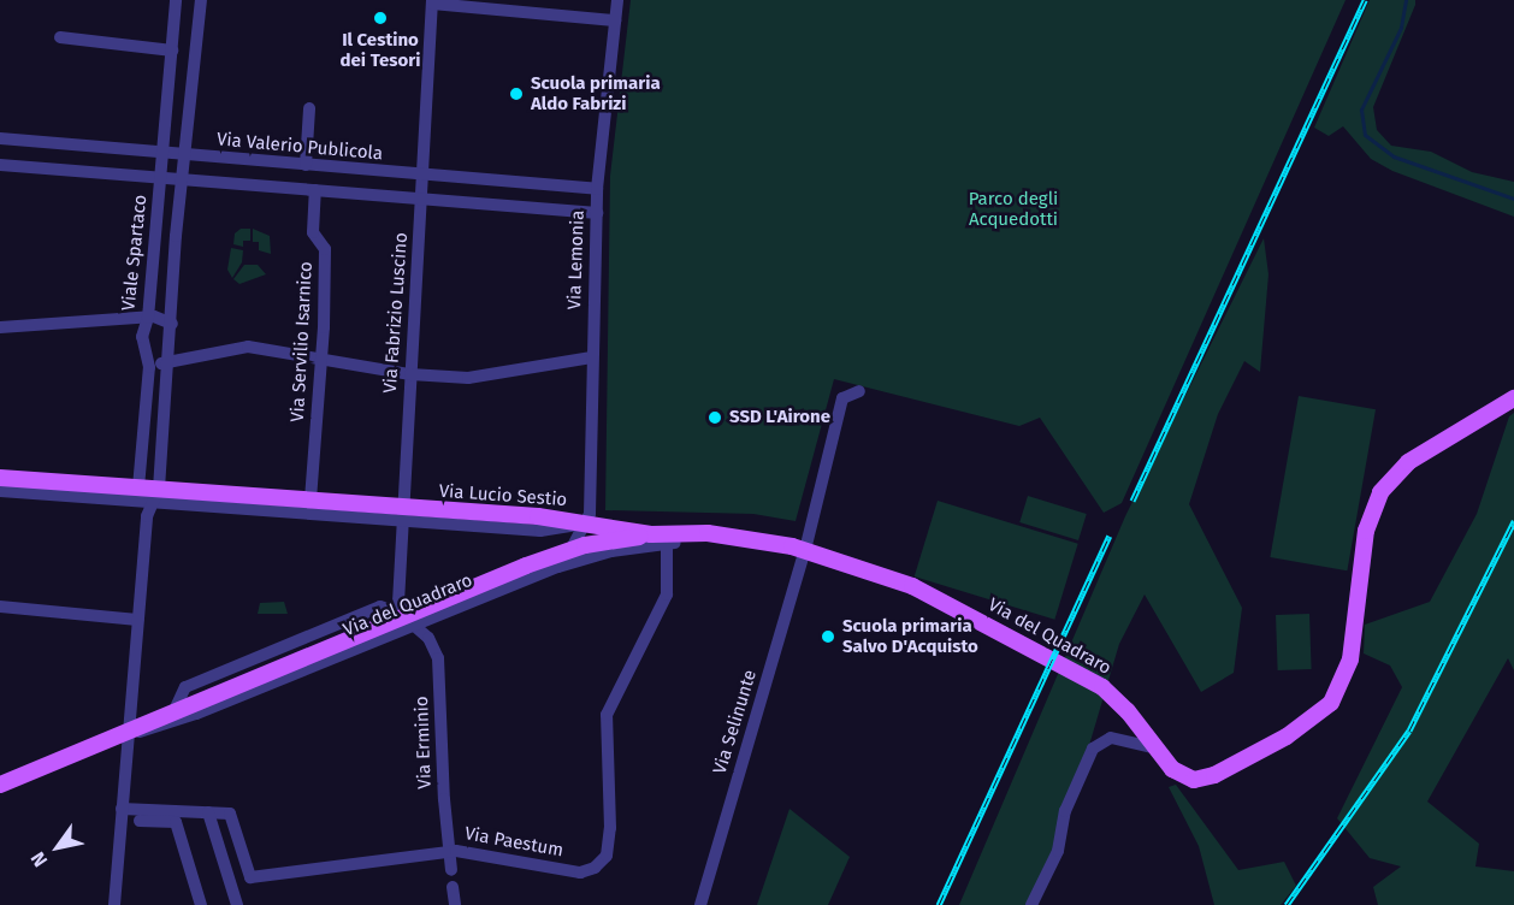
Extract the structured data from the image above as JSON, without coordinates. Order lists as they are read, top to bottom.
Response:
{
  "streets": {
    "main road": ["Via Lucio Sestio", "Via del Quadraro"],
    "street": [
      "Via Valerio Publicola",
      "Viale Spartaco",
      "Via Lemonia",
      "Via Fabrizio Luscino",
      "Via Servilio Isarnico",
      "Via Selinunte",
      "Via Erminio",
      "Via Paestum"
    ]
  },
  "crossings": [
    ["Via Valerio Publicola", "Viale Spartaco"],
    ["Via Valerio Publicola", "Via Lemonia"],
    ["Via Valerio Publicola", "Via Fabrizio Luscino"],
    ["Viale Spartaco", "Via Lucio Sestio"],
    ["Via Lemonia", "Via Lucio Sestio"],
    ["Via Lemonia", "Via del Quadraro"],
    ["Via Fabrizio Luscino", "Via Lucio Sestio"],
    ["Via Fabrizio Luscino", "Via del Quadraro"],
    ["Via Fabrizio Luscino", "Via Erminio"],
    ["Via Servilio Isarnico", "Via Lucio Sestio"],
    ["Via Lucio Sestio", "Via del Quadraro"],
    ["Via del Quadraro", "Via Selinunte"],
    ["Via del Quadraro", "Via Erminio"],
    ["Via del Quadraro", "Via Paestum"],
    ["Via Erminio", "Via Paestum"]
  ],
  "parks": ["Parco degli Acquedotti"],
  "places": [
    "Il Cestino dei Tesori",
    "Scuola primaria Aldo Fabrizi",
    "SSD L'Airone",
    "Scuola primaria Salvo D'Acquisto"
  ],
  "north": "bottom left"
}
